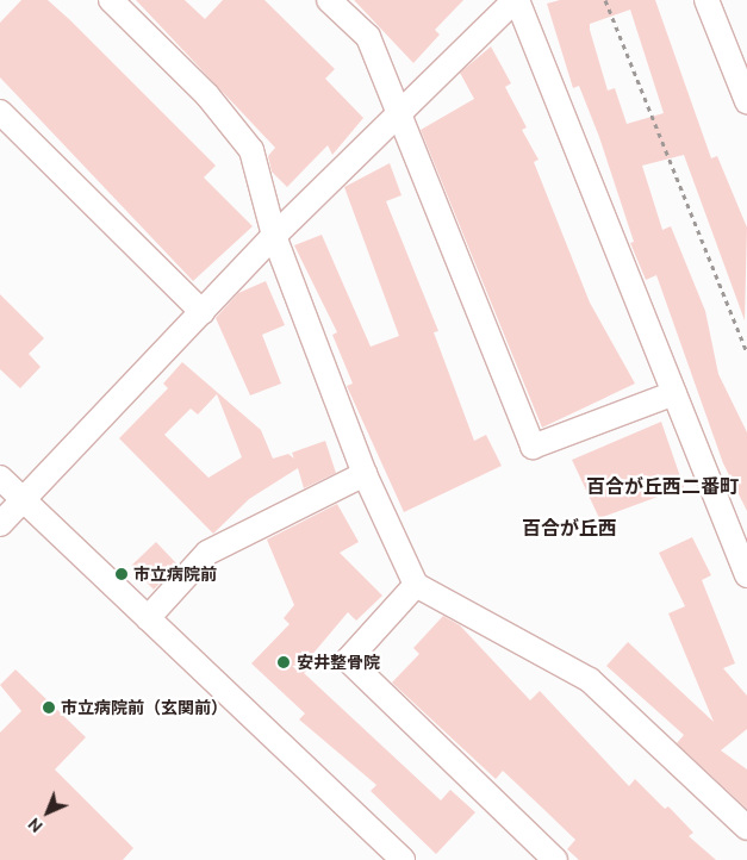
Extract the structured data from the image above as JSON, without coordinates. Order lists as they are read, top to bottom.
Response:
{
  "districts": ["百合が丘西二番町", "百合が丘西"],
  "places": ["市立病院前", "安井整骨院", "市立病院前（玄関前）"],
  "north": "bottom left"
}
